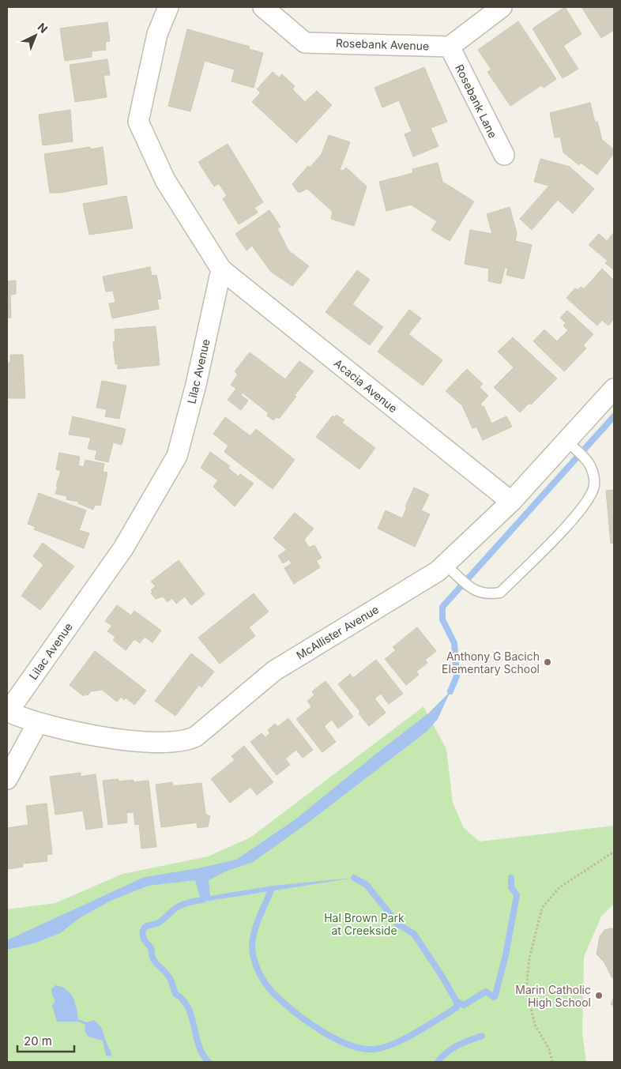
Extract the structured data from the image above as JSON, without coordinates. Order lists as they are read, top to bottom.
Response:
{
  "streets": {
    "street": [
      "Rosebank Avenue",
      "Rosebank Lane",
      "Lilac Avenue",
      "Acacia Avenue",
      "McAllister Avenue"
    ]
  },
  "crossings": [
    ["Rosebank Avenue", "Rosebank Lane"],
    ["Lilac Avenue", "Acacia Avenue"],
    ["Lilac Avenue", "McAllister Avenue"],
    ["Acacia Avenue", "McAllister Avenue"]
  ],
  "parks": ["Hal Brown Park at Creekside"],
  "places": ["Anthony G Bacich Elementary School", "Marin Catholic High School"],
  "scale_bar": "20 m",
  "north": "top right"
}
